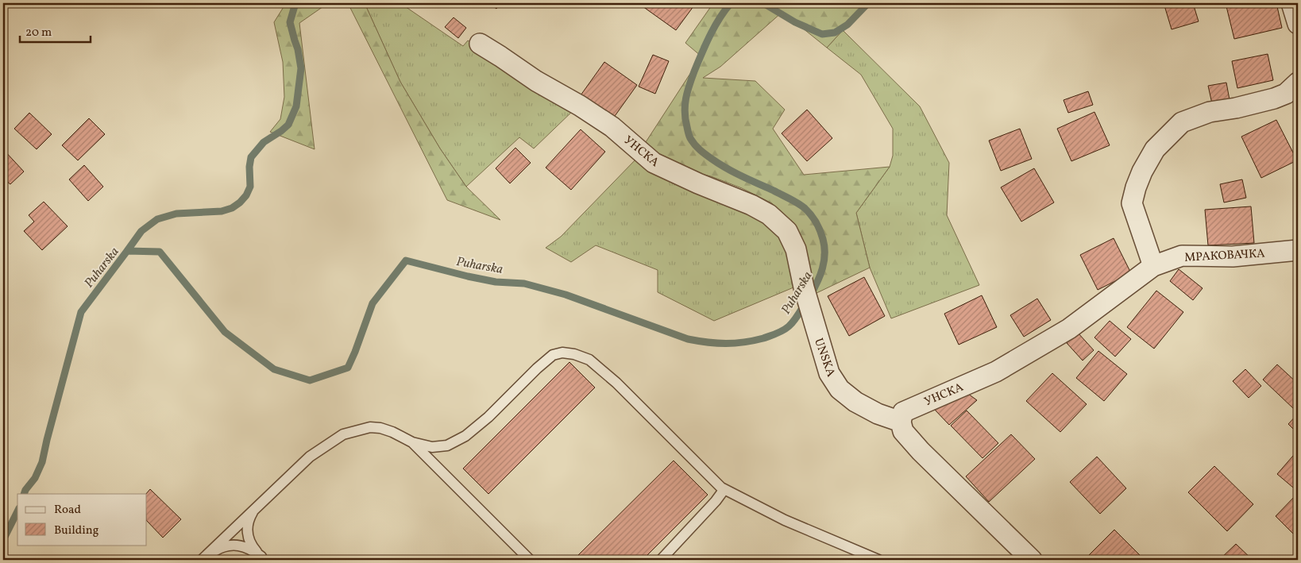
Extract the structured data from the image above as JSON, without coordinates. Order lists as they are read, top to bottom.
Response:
{
  "streets": {
    "street": ["УНСКА", "МРАКОВАЧКА", "UNSKA"]
  },
  "crossings": [
    ["УНСКА", "МРАКОВАЧКА"],
    ["УНСКА", "UNSKA"]
  ],
  "water": ["Puharska"],
  "legend": ["Road", "Building"],
  "scale_bar": "20 m"
}
